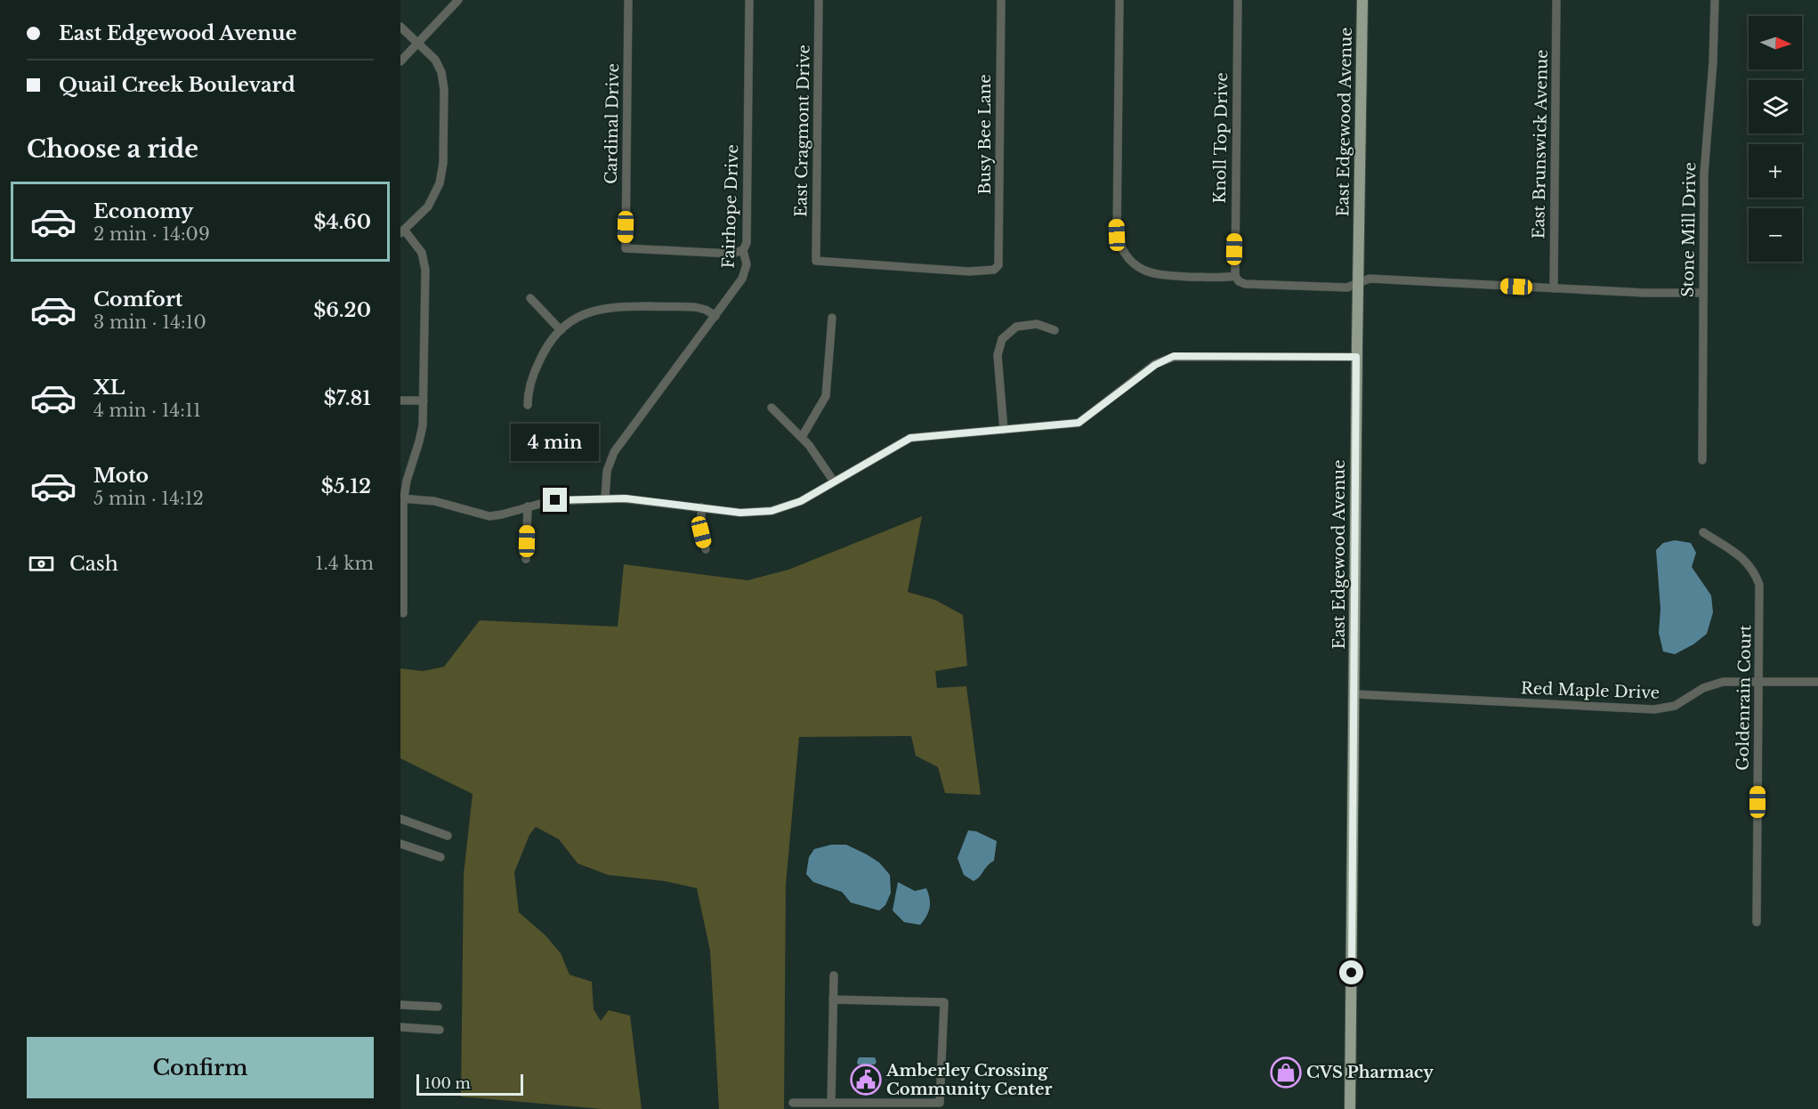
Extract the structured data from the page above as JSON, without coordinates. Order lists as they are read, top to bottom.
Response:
{
  "streets": {
    "main road": ["East Edgewood Avenue"],
    "street": [
      "Cardinal Drive",
      "East Cragmont Drive",
      "Busy Bee Lane",
      "Knoll Top Drive",
      "East Brunswick Avenue",
      "Fairhope Drive",
      "Stone Mill Drive",
      "Red Maple Drive",
      "Goldenrain Court"
    ]
  },
  "crossings": [
    ["East Edgewood Avenue", "Red Maple Drive"],
    ["Cardinal Drive", "Fairhope Drive"],
    ["East Cragmont Drive", "Busy Bee Lane"],
    ["Red Maple Drive", "Goldenrain Court"]
  ],
  "places": {
    "shop": ["CVS Pharmacy"],
    "public building": ["Amberley Crossing Community Center"]
  },
  "scale_bar": "100 m",
  "north": "right",
  "page": {
    "banner": ["East Edgewood Avenue", "Quail Creek Boulevard"],
    "map_buttons": ["+", "−"],
    "heading": "Choose a ride",
    "list": [
      {
        "name": "Economy",
        "note": "2 min · 14:09",
        "value": "$4.60"
      },
      {
        "name": "Comfort",
        "note": "3 min · 14:10",
        "value": "$6.20"
      },
      {
        "name": "XL",
        "note": "4 min · 14:11",
        "value": "$7.81"
      },
      {
        "name": "Moto",
        "note": "5 min · 14:12",
        "value": "$5.12"
      }
    ],
    "bubble": "4 min",
    "pay": ["Cash", "1.4 km"],
    "buttons": "Confirm",
    "scale": "100 m"
  }
}
